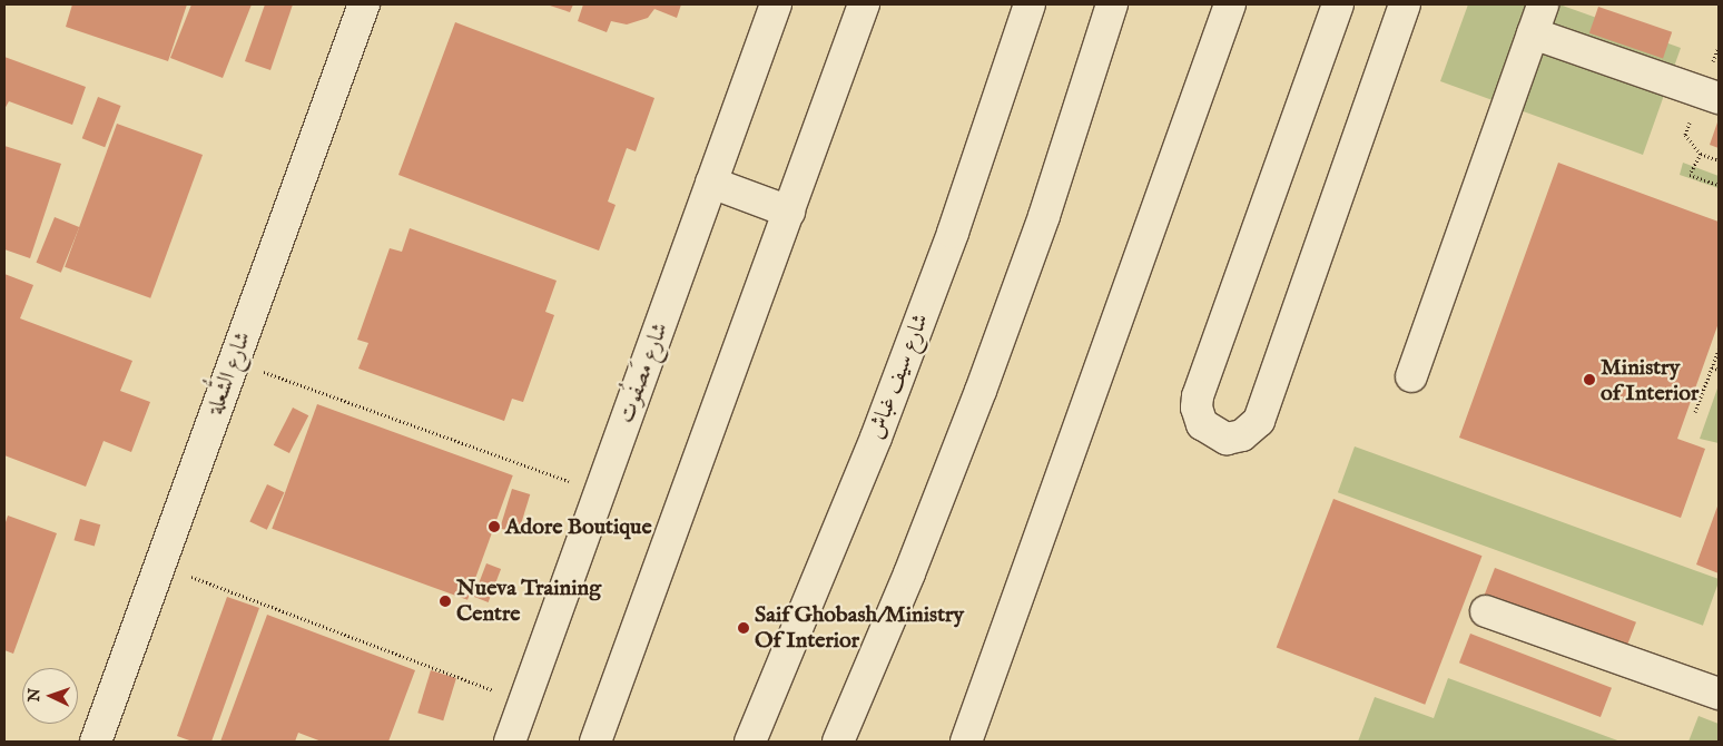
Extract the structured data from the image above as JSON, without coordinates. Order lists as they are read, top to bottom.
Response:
{
  "streets": {
    "street": ["شارع الشُّعلة", "شارع مَصفُوت", "شارع سيف غباش"]
  },
  "places": [
    "Ministry of Interior",
    "Adore Boutique",
    "Nueva Training Centre",
    "Saif Ghobash/Ministry Of Interior"
  ],
  "north": "left"
}
